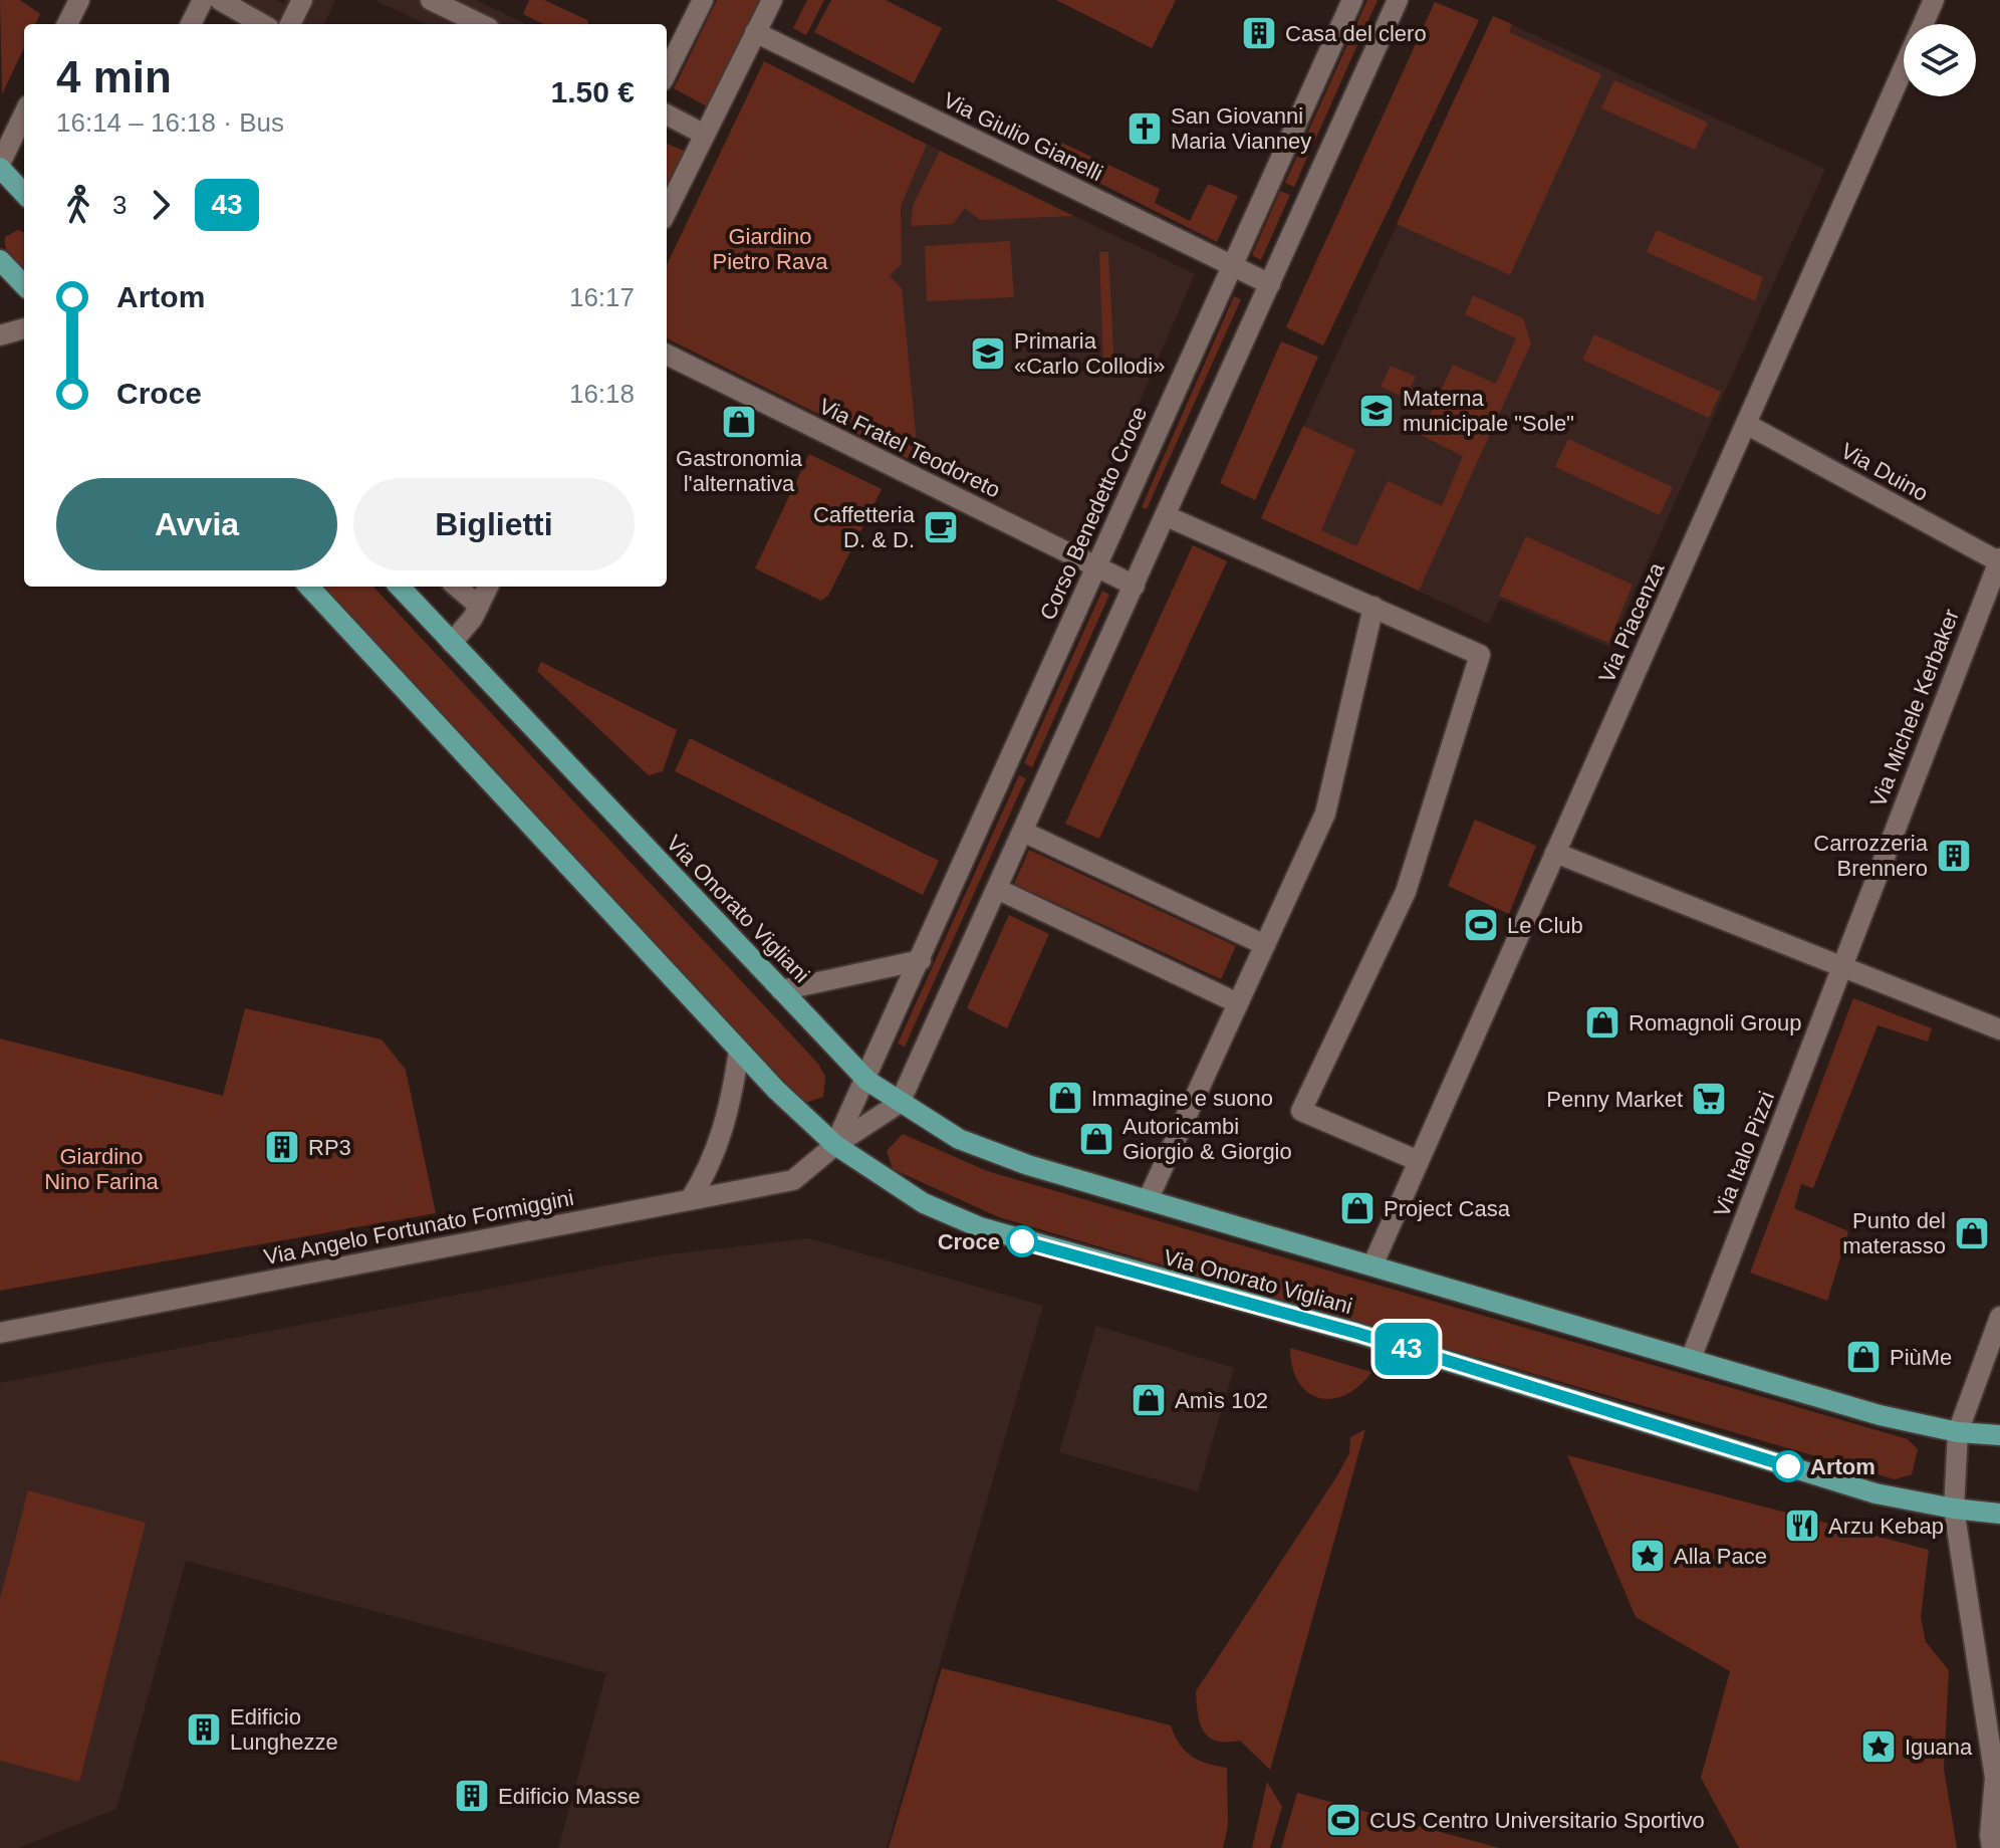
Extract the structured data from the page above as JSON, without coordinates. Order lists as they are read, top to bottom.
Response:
{
  "streets": {
    "main road": ["Via Onorato Vigliani"],
    "street": [
      "Via Giulio Gianelli",
      "Via Fratel Teodoreto",
      "Via Duino",
      "Corso Benedetto Croce",
      "Via Piacenza",
      "Via Michele Kerbaker",
      "Via Italo Pizzi",
      "Via Angelo Fortunato Formiggini"
    ]
  },
  "crossings": [
    ["Via Giulio Gianelli", "Corso Benedetto Croce"],
    ["Via Fratel Teodoreto", "Corso Benedetto Croce"],
    ["Via Duino", "Via Piacenza"],
    ["Via Duino", "Via Michele Kerbaker"],
    ["Corso Benedetto Croce", "Via Onorato Vigliani"],
    ["Corso Benedetto Croce", "Via Angelo Fortunato Formiggini"],
    ["Via Piacenza", "Via Onorato Vigliani"],
    ["Via Michele Kerbaker", "Via Italo Pizzi"],
    ["Via Onorato Vigliani", "Via Italo Pizzi"],
    ["Via Onorato Vigliani", "Via Angelo Fortunato Formiggini"]
  ],
  "parks": ["Giardino Pietro Rava", "Giardino Nino Farina"],
  "places": {
    "building": [
      "Casa del clero",
      "Carrozzeria Brennero",
      "RP3",
      "Edificio Lunghezze",
      "Edificio Masse"
    ],
    "church": ["San Giovanni Maria Vianney"],
    "school or university": ["Primaria «Carlo Collodi»", "Materna municipale \"Sole\""],
    "shop": [
      "Gastronomia l'alternativa",
      "Romagnoli Group",
      "Immagine e suono",
      "Autoricambi Giorgio & Giorgio",
      "Project Casa",
      "Punto del materasso",
      "PiùMe",
      "Amìs 102"
    ],
    "cafe": ["Caffetteria D. & D."],
    "sports": ["Le Club", "CUS Centro Universitario Sportivo"],
    "supermarket": ["Penny Market"],
    "other": ["Croce", "Artom"],
    "restaurant": ["Arzu Kebap"],
    "place": ["Alla Pace", "Iguana"]
  },
  "lines": ["bus line 43"],
  "page": {
    "on_map": "43",
    "heading": ["4 min", "16:14 – 16:18 · Bus", "1.50 €"],
    "legs": ["3", "43"],
    "list": [
      {
        "name": "Artom",
        "value": "16:17"
      },
      {
        "name": "Croce",
        "value": "16:18"
      }
    ],
    "buttons": ["Avvia", "Biglietti"]
  }
}
